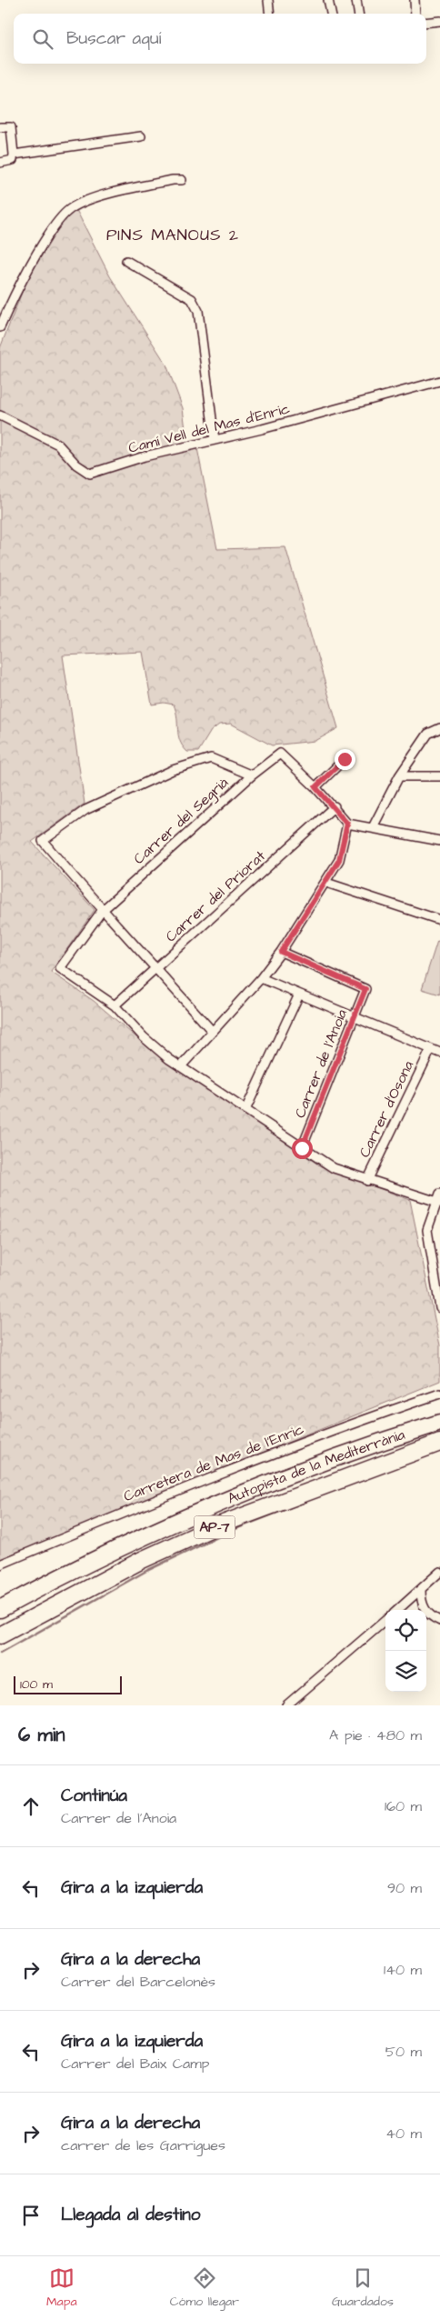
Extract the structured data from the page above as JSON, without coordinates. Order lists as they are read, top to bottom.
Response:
{
  "streets": {
    "highway": ["Autopista de la Mediterrània", "AP-7"],
    "street": [
      "Camí Vell del Mas d'Enric",
      "Carrer del Segrià",
      "Carrer del Priorat",
      "Carrer de l'Anoia",
      "Carrer d'Osona",
      "Carretera de Mas de l'Enric"
    ]
  },
  "crossings": [
    ["Carrer del Segrià", "Carrer del Priorat"]
  ],
  "districts": ["PINS MANOUS 2"],
  "scale_bar": "100 m",
  "page": {
    "search": "Buscar aquí",
    "scale": "100 m",
    "heading": ["6 min", "A pie · 480 m"],
    "list": [
      ["Continúa", "Carrer de l'Anoia", "160 m"],
      ["Gira a la izquierda", "90 m"],
      ["Gira a la derecha", "Carrer del Barcelonès", "140 m"],
      ["Gira a la izquierda", "Carrer del Baix Camp", "50 m"],
      ["Gira a la derecha", "carrer de les Garrigues", "40 m"],
      "Llegada al destino"
    ],
    "nav": ["Mapa", "Cómo llegar", "Guardados"]
  }
}
